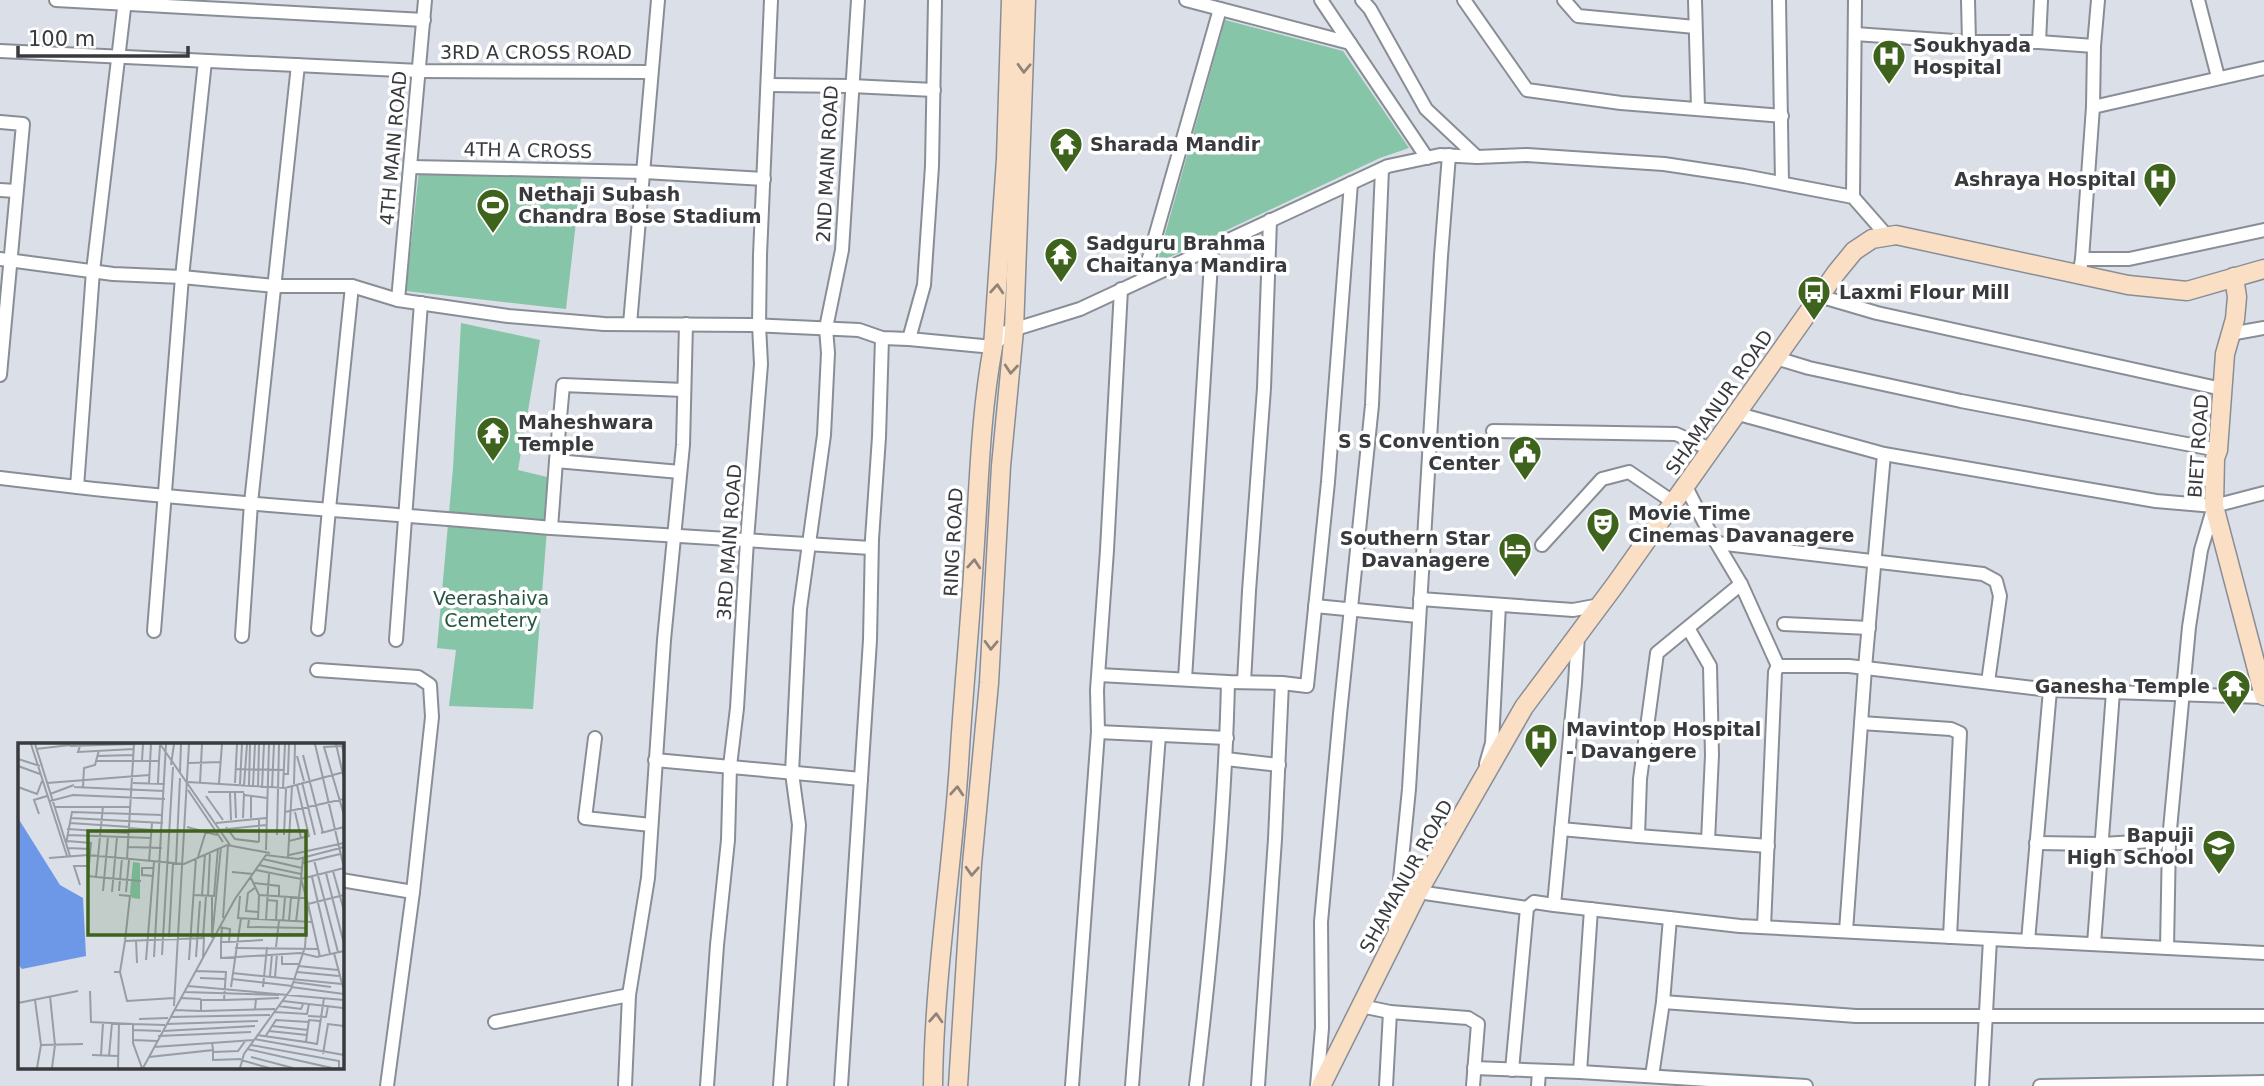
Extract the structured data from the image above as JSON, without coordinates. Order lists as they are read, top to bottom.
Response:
{
  "streets": {
    "main road": ["SHAMANUR ROAD", "BIET ROAD", "RING ROAD"],
    "street": [
      "3RD A CROSS ROAD",
      "4TH MAIN ROAD",
      "4TH A CROSS",
      "2ND MAIN ROAD",
      "3RD MAIN ROAD"
    ]
  },
  "crossings": [
    ["3RD A CROSS ROAD", "4TH MAIN ROAD"],
    ["4TH MAIN ROAD", "4TH A CROSS"],
    ["4TH A CROSS", "3RD MAIN ROAD"],
    ["SHAMANUR ROAD", "BIET ROAD"]
  ],
  "parks": ["Veerashaiva Cemetery"],
  "places": {
    "hospital": ["Soukhyada Hospital", "Ashraya Hospital", "Mavintop Hospital - Davangere"],
    "temple": [
      "Sharada Mandir",
      "Sadguru Brahma Chaitanya Mandira",
      "Maheshwara Temple",
      "Ganesha Temple"
    ],
    "sports": ["Nethaji Subash Chandra Bose Stadium"],
    "bus stop": ["Laxmi Flour Mill"],
    "public building": ["S S Convention Center"],
    "theatre": ["Movie Time Cinemas Davanagere"],
    "hotel": ["Southern Star Davanagere"],
    "school or university": ["Bapuji High School"]
  },
  "scale_bar": "100 m"
}
